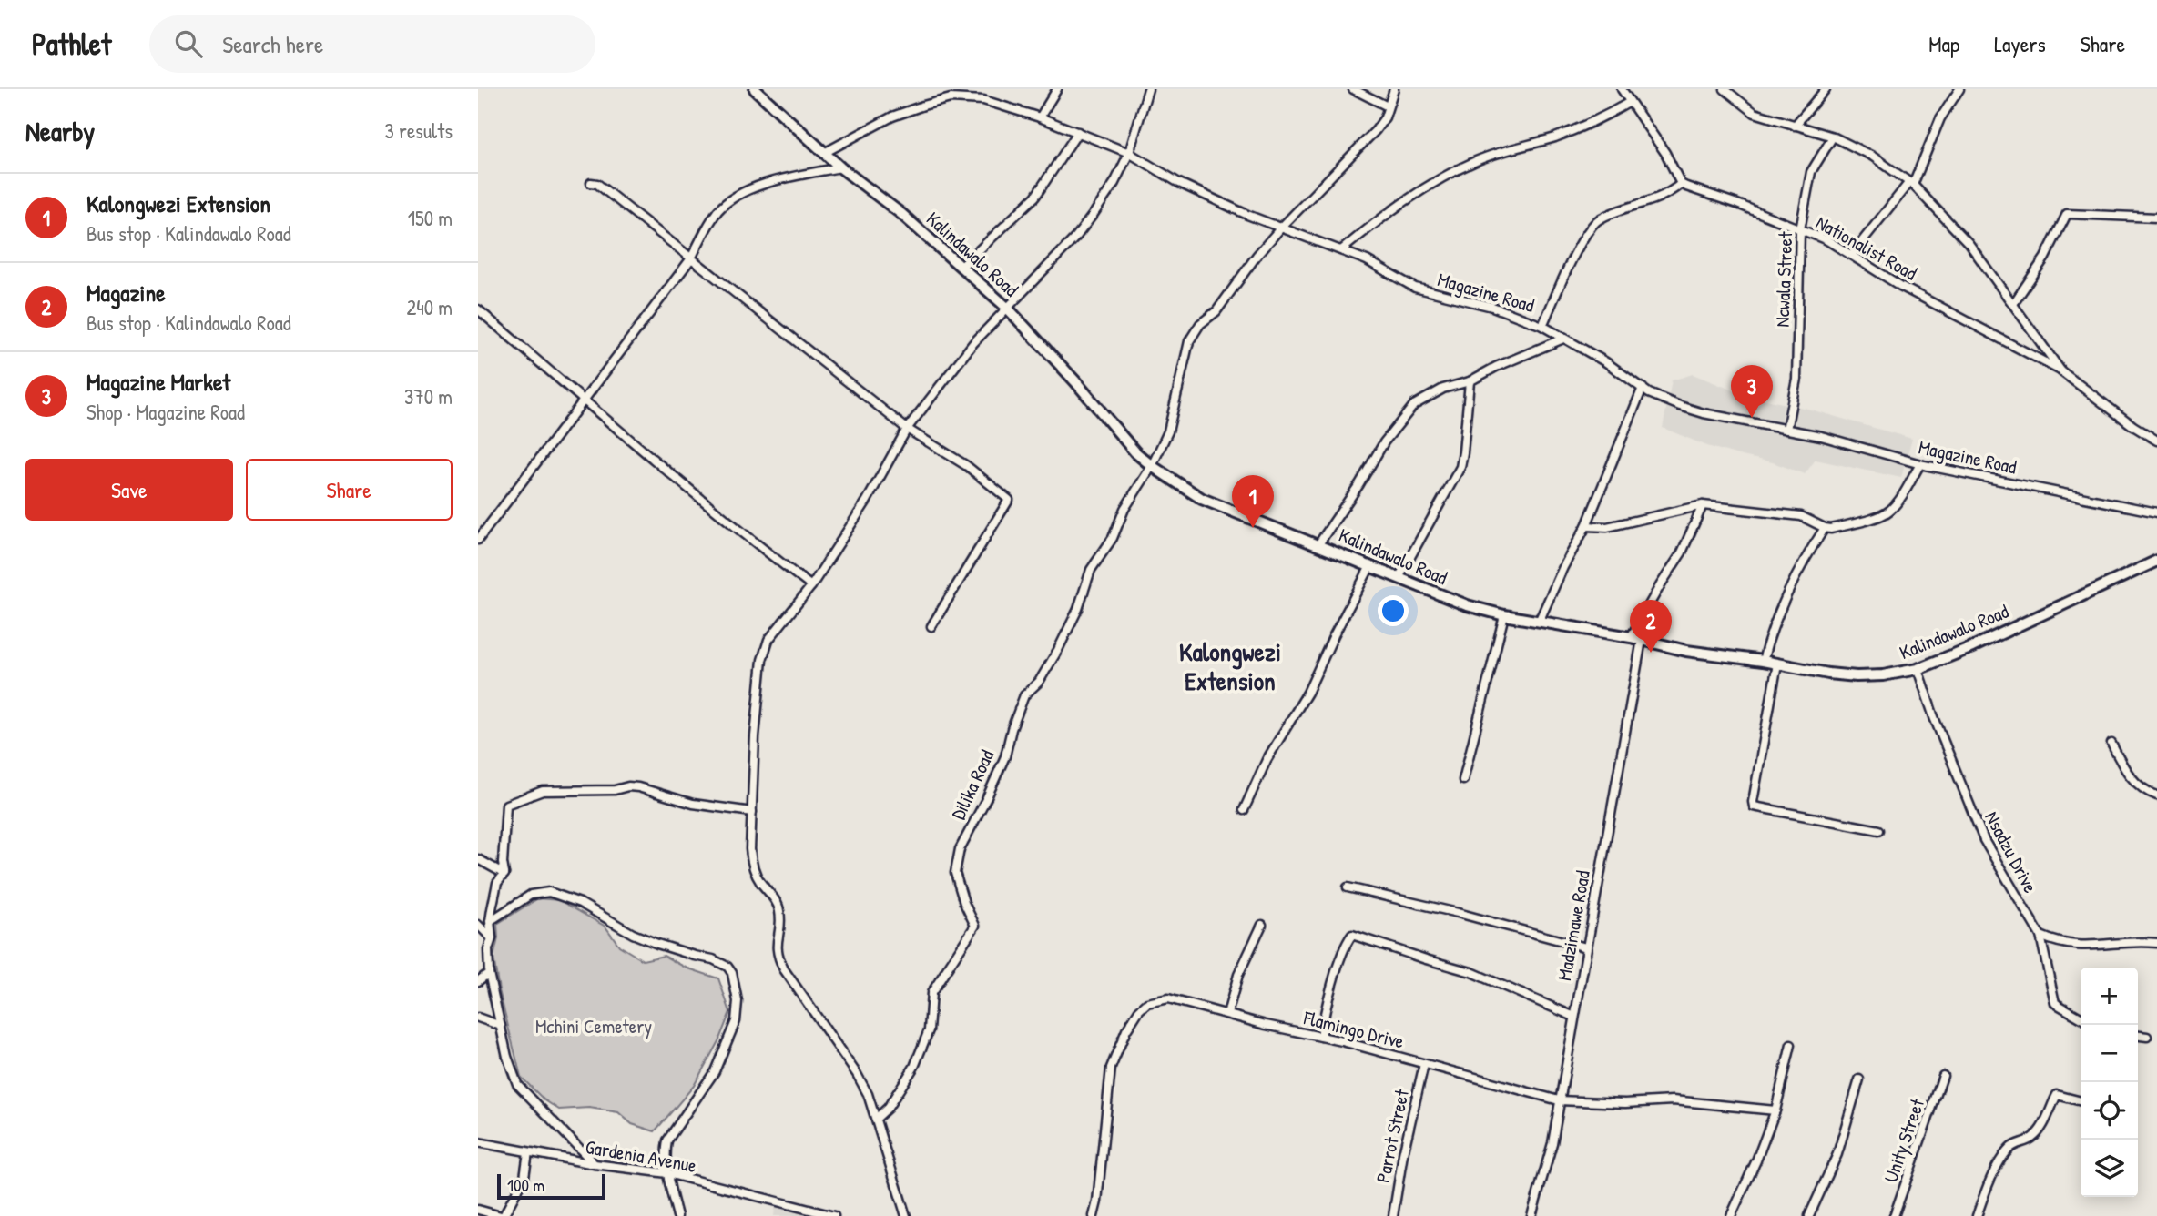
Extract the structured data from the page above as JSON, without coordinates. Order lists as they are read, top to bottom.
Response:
{
  "streets": {
    "street": [
      "Nationalist Road",
      "Kalindawalo Road",
      "Ncwala Street",
      "Magazine Road",
      "Dilika Road",
      "Nsadzu Drive",
      "Madzimawe Road",
      "Flamingo Drive",
      "Parrot Street",
      "Unity Street",
      "Gardenia Avenue"
    ]
  },
  "crossings": [
    ["Nationalist Road", "Ncwala Street"],
    ["Kalindawalo Road", "Magazine Road"],
    ["Kalindawalo Road", "Dilika Road"],
    ["Kalindawalo Road", "Nsadzu Drive"],
    ["Kalindawalo Road", "Madzimawe Road"],
    ["Ncwala Street", "Magazine Road"],
    ["Madzimawe Road", "Flamingo Drive"],
    ["Flamingo Drive", "Parrot Street"]
  ],
  "districts": ["Kalongwezi Extension"],
  "parks": ["Mchini Cemetery"],
  "scale_bar": "100 m",
  "page": {
    "header": "Pathlet",
    "search": "Search here",
    "nav": ["Map", "Layers", "Share"],
    "heading": ["Nearby", "3 results"],
    "list": [
      {
        "mark": "1",
        "name": "Kalongwezi Extension",
        "note": "Bus stop · Kalindawalo Road",
        "value": "150 m"
      },
      {
        "mark": "2",
        "name": "Magazine",
        "note": "Bus stop · Kalindawalo Road",
        "value": "240 m"
      },
      {
        "mark": "3",
        "name": "Magazine Market",
        "note": "Shop · Magazine Road",
        "value": "370 m"
      }
    ],
    "pins": ["3", "1", "2"],
    "buttons": ["Save", "Share"],
    "map_buttons": ["+", "−"],
    "scale": "100 m"
  }
}
